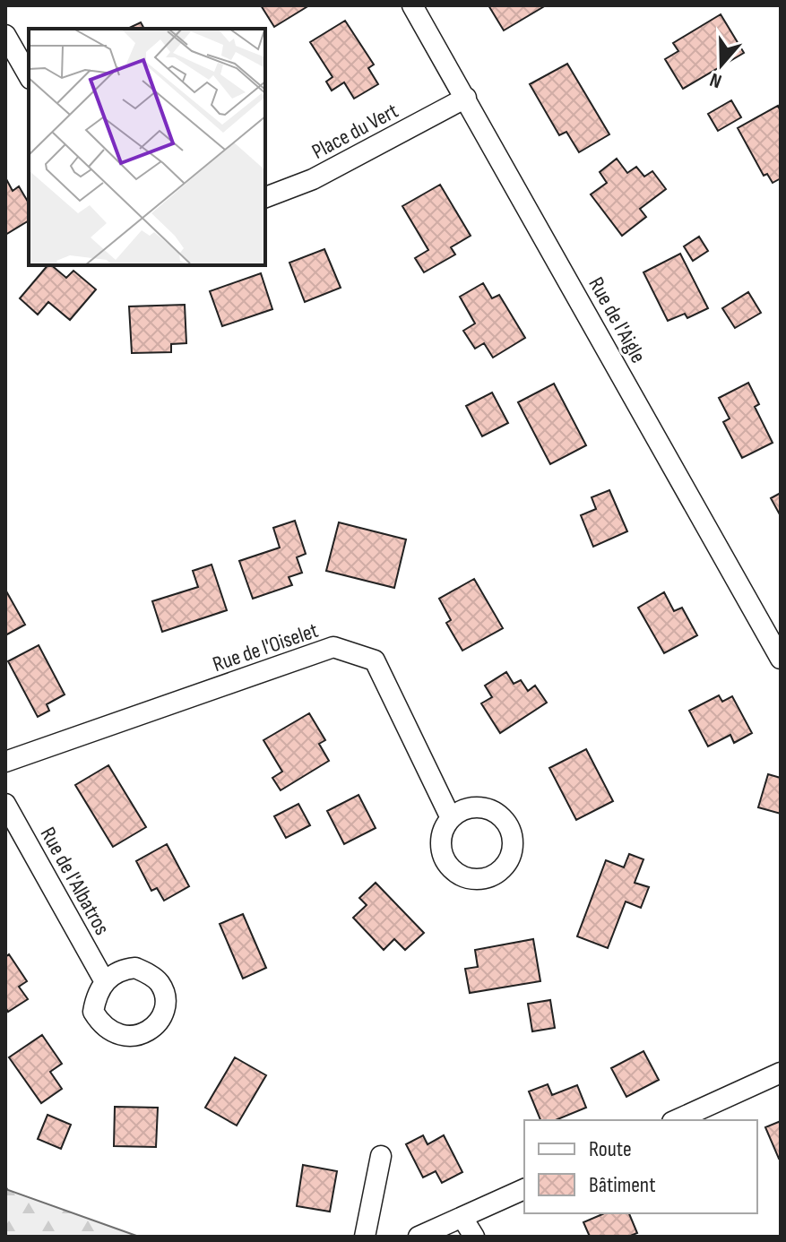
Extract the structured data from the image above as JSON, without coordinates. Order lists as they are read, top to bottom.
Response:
{
  "streets": {
    "street": [
      "Place du Vert",
      "Rue de l'Aigle",
      "Rue de l'Oiselet",
      "Rue de l'Albatros"
    ]
  },
  "crossings": [
    ["Place du Vert", "Rue de l'Aigle"]
  ],
  "legend": ["Route", "Bâtiment"],
  "north": "bottom"
}
